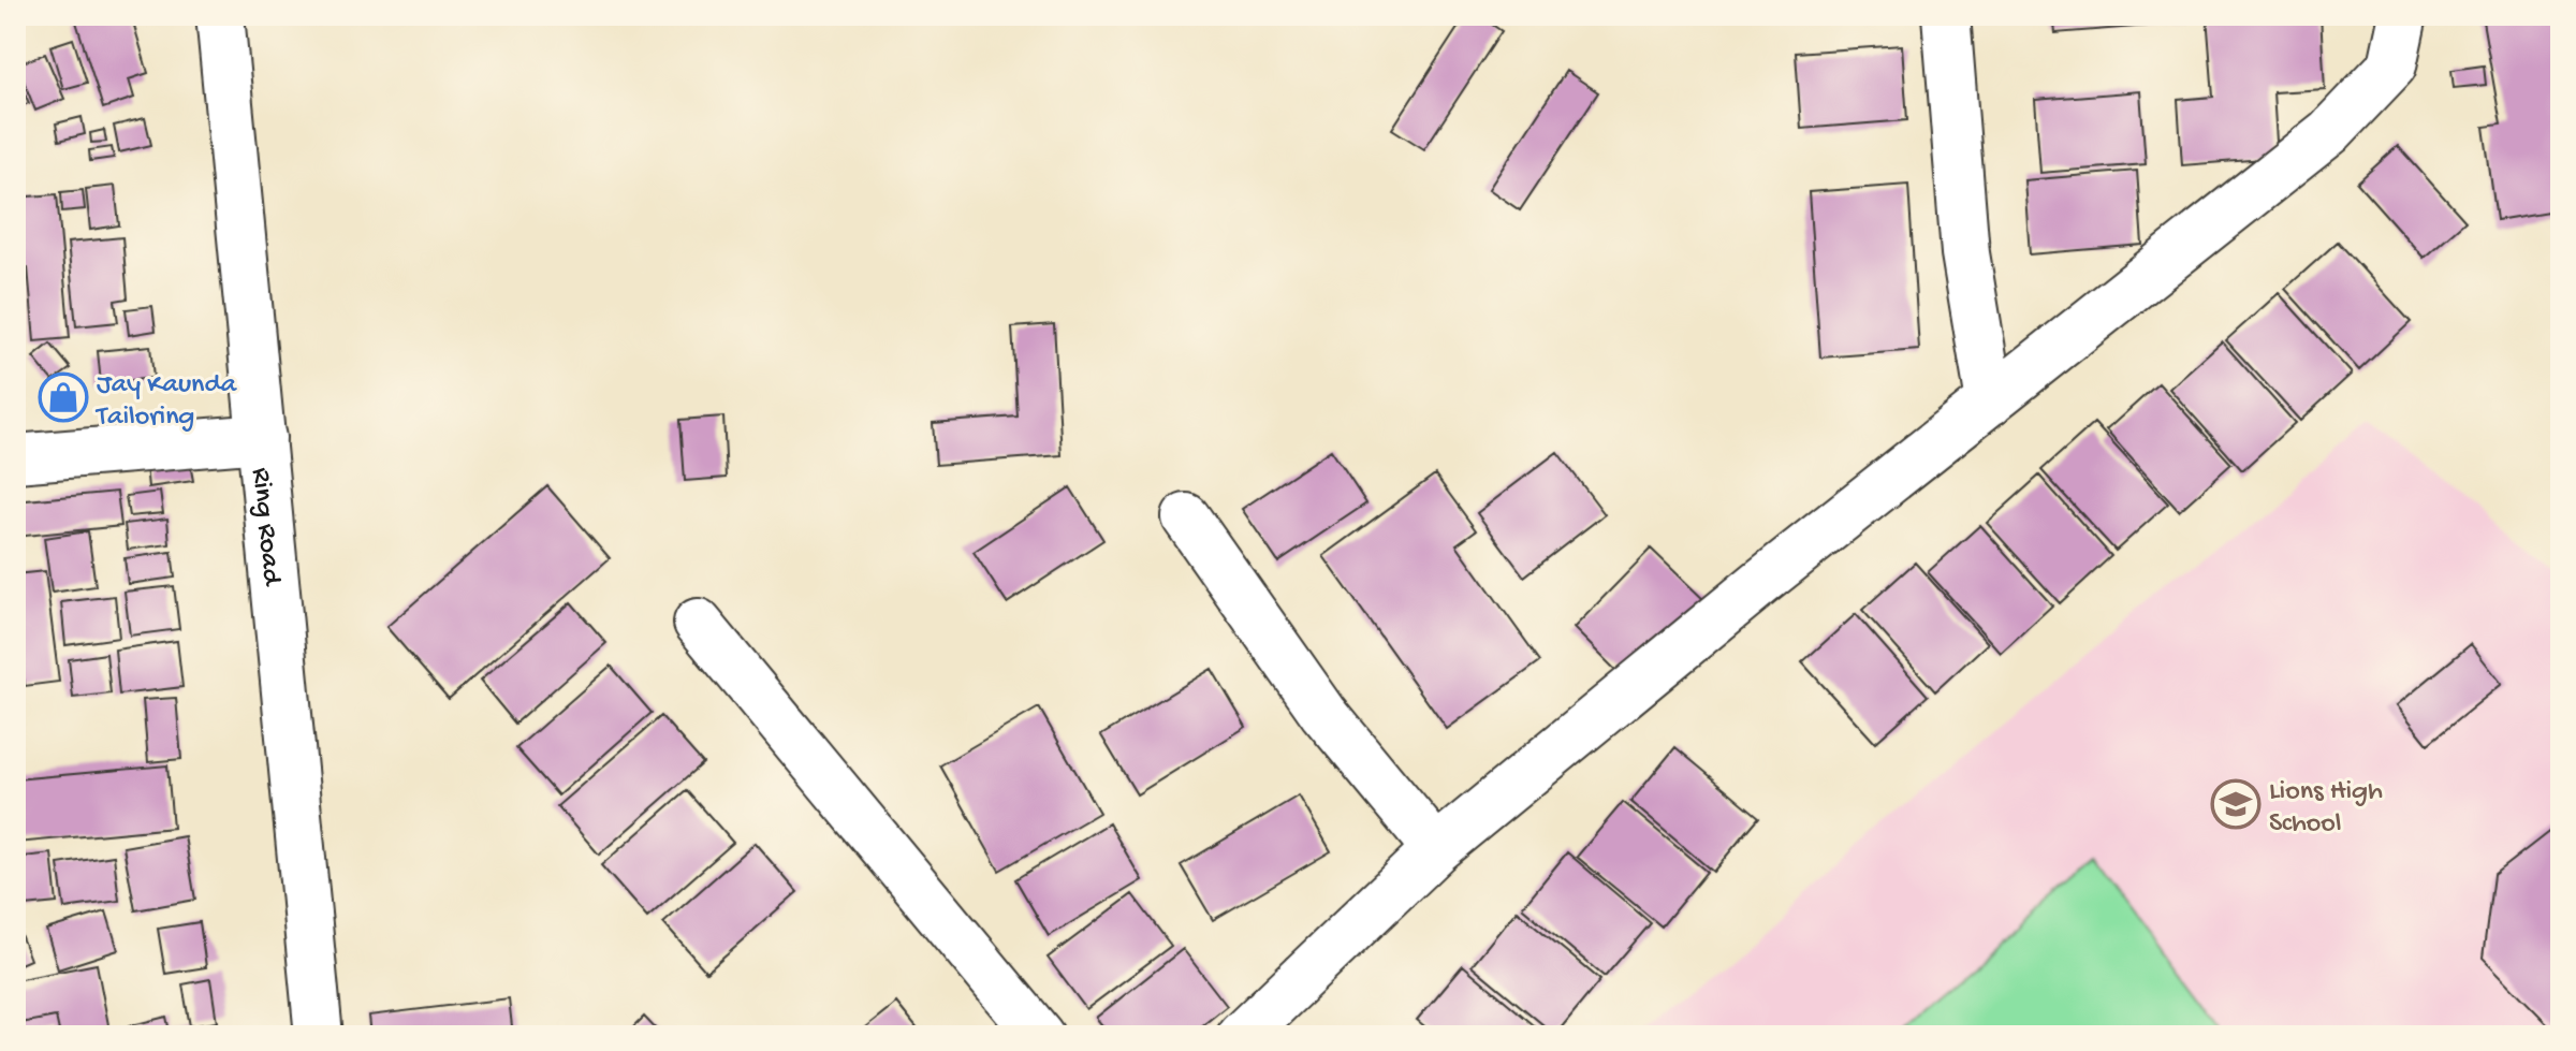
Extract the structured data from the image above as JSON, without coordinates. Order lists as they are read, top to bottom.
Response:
{
  "streets": {
    "street": ["Ring Road"]
  },
  "places": {
    "shop": ["Jay Kaunda Tailoring"],
    "school or university": ["Lions High School"]
  }
}
